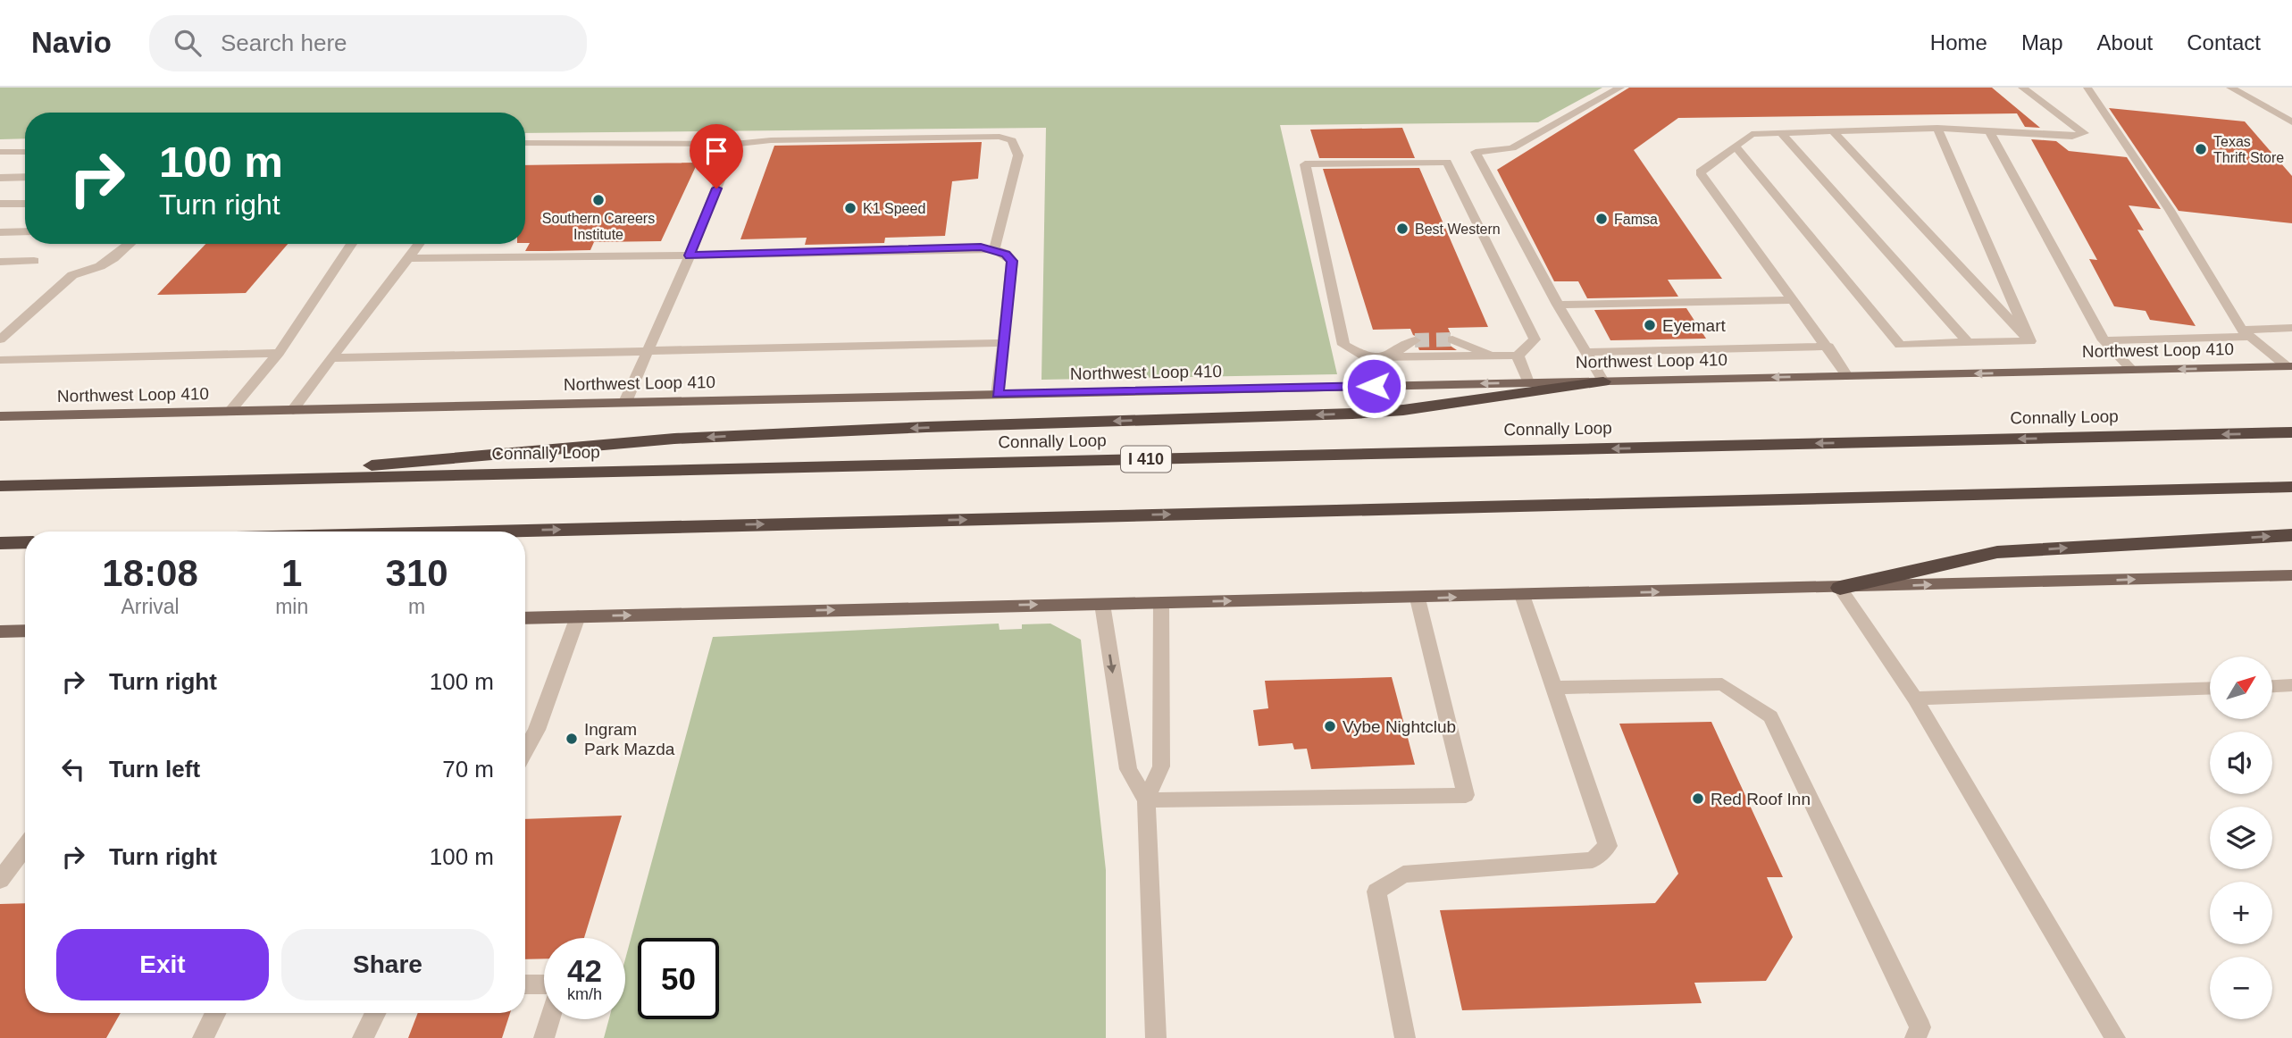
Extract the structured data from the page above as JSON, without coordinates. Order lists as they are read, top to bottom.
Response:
{
  "streets": {
    "highway": ["Connally Loop", "I 410"],
    "main road": ["Northwest Loop 410"]
  },
  "one_way": ["Northwest Loop 410"],
  "places": [
    "Texas Thrift Store",
    "Southern Careers Institute",
    "K1 Speed",
    "Famsa",
    "Best Western",
    "Eyemart",
    "Vybe Nightclub",
    "Ingram Park Mazda",
    "Red Roof Inn"
  ],
  "north": "top right",
  "page": {
    "header": "Navio",
    "search": "Search here",
    "nav": [
      "Home",
      "Map",
      "About",
      "Contact"
    ],
    "turn": ["100 m", "Turn right"],
    "eta": [
      "18:08",
      "Arrival",
      "1",
      "min",
      "310",
      "m"
    ],
    "list": [
      {
        "name": "Turn right",
        "value": "100 m"
      },
      {
        "name": "Turn left",
        "value": "70 m"
      },
      {
        "name": "Turn right",
        "value": "100 m"
      }
    ],
    "map_buttons": ["+", "−"],
    "buttons": ["Exit", "Share"],
    "speed": "42 km/h",
    "limit": "50"
  }
}
